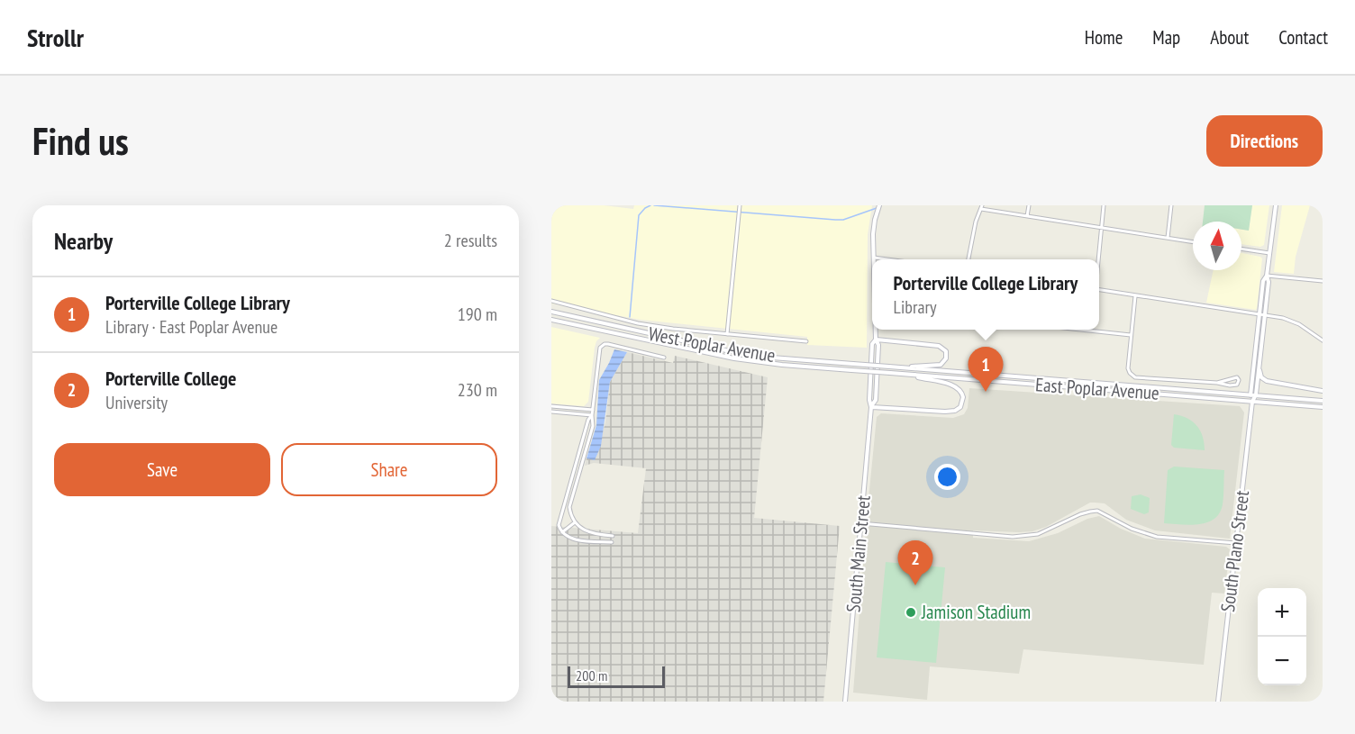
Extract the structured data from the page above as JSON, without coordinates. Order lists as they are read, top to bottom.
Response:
{
  "streets": {
    "main road": [
      "West Poplar Avenue",
      "East Poplar Avenue",
      "South Plano Street",
      "South Main Street"
    ]
  },
  "crossings": [
    ["West Poplar Avenue", "East Poplar Avenue"],
    ["East Poplar Avenue", "South Plano Street"]
  ],
  "places": ["Jamison Stadium"],
  "scale_bar": "200 m",
  "north": "top",
  "page": {
    "header": "Strollr",
    "nav": [
      "Home",
      "Map",
      "About",
      "Contact"
    ],
    "buttons": [
      "Directions",
      ["Save", "Share"]
    ],
    "title": "Find us",
    "heading": ["Nearby", "2 results"],
    "popup": ["Porterville College Library", "Library"],
    "list": [
      {
        "mark": "1",
        "name": "Porterville College Library",
        "note": "Library · East Poplar Avenue",
        "value": "190 m"
      },
      {
        "mark": "2",
        "name": "Porterville College",
        "note": "University",
        "value": "230 m"
      }
    ],
    "pins": ["1", "2"],
    "map_buttons": ["+", "−"],
    "scale": "200 m"
  }
}
